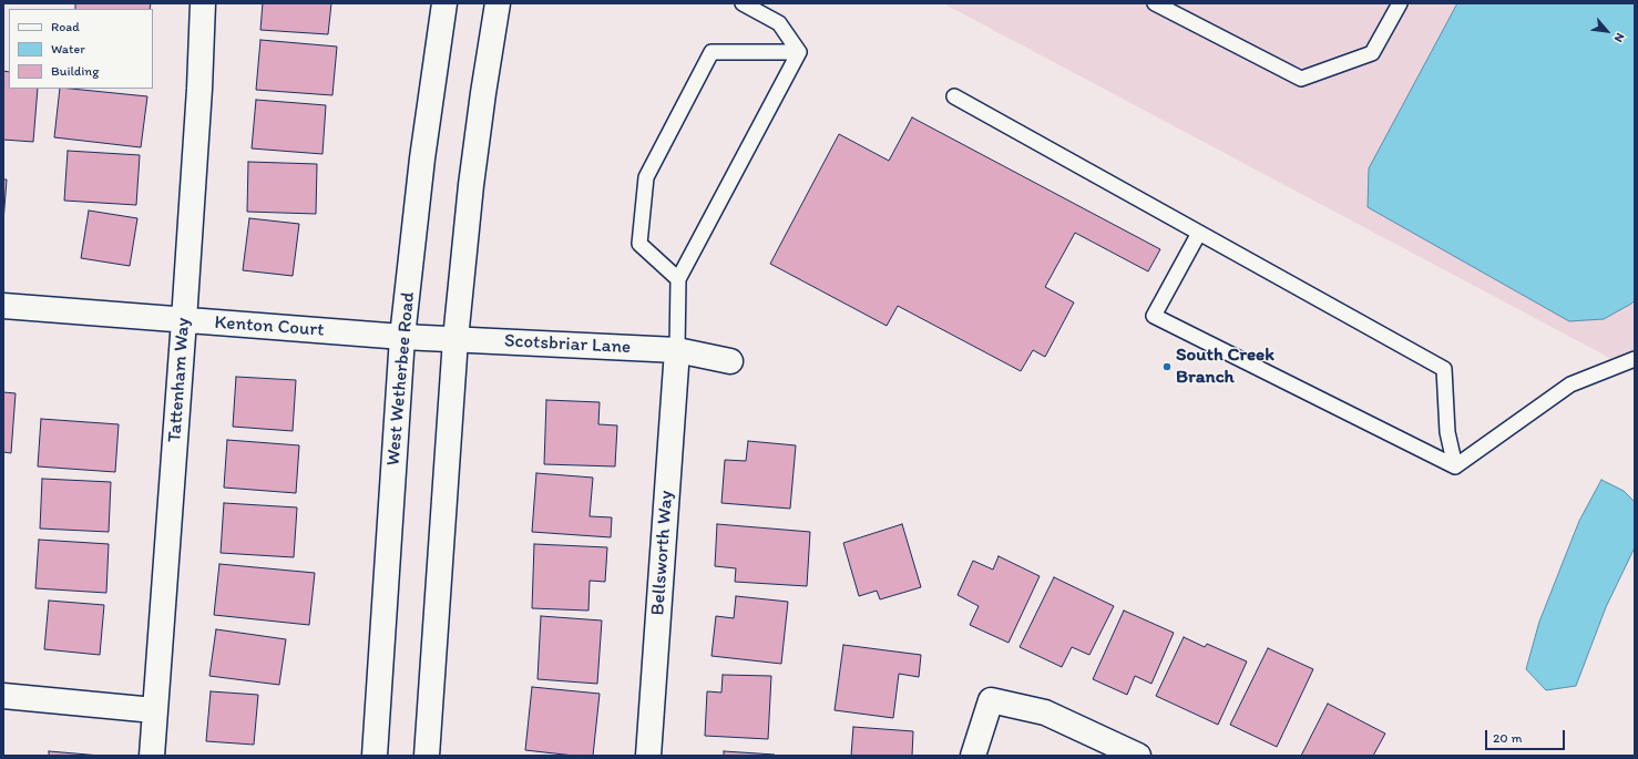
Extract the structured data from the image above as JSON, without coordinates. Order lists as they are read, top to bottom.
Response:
{
  "streets": {
    "street": [
      "Kenton Court",
      "Scotsbriar Lane",
      "West Wetherbee Road",
      "Tattenham Way",
      "Bellsworth Way"
    ]
  },
  "crossings": [
    ["Kenton Court", "Scotsbriar Lane"],
    ["Kenton Court", "West Wetherbee Road"],
    ["Kenton Court", "Tattenham Way"],
    ["Scotsbriar Lane", "West Wetherbee Road"],
    ["Scotsbriar Lane", "Bellsworth Way"]
  ],
  "places": ["South Creek Branch"],
  "legend": ["Road", "Water", "Building"],
  "scale_bar": "20 m",
  "north": "bottom right"
}
